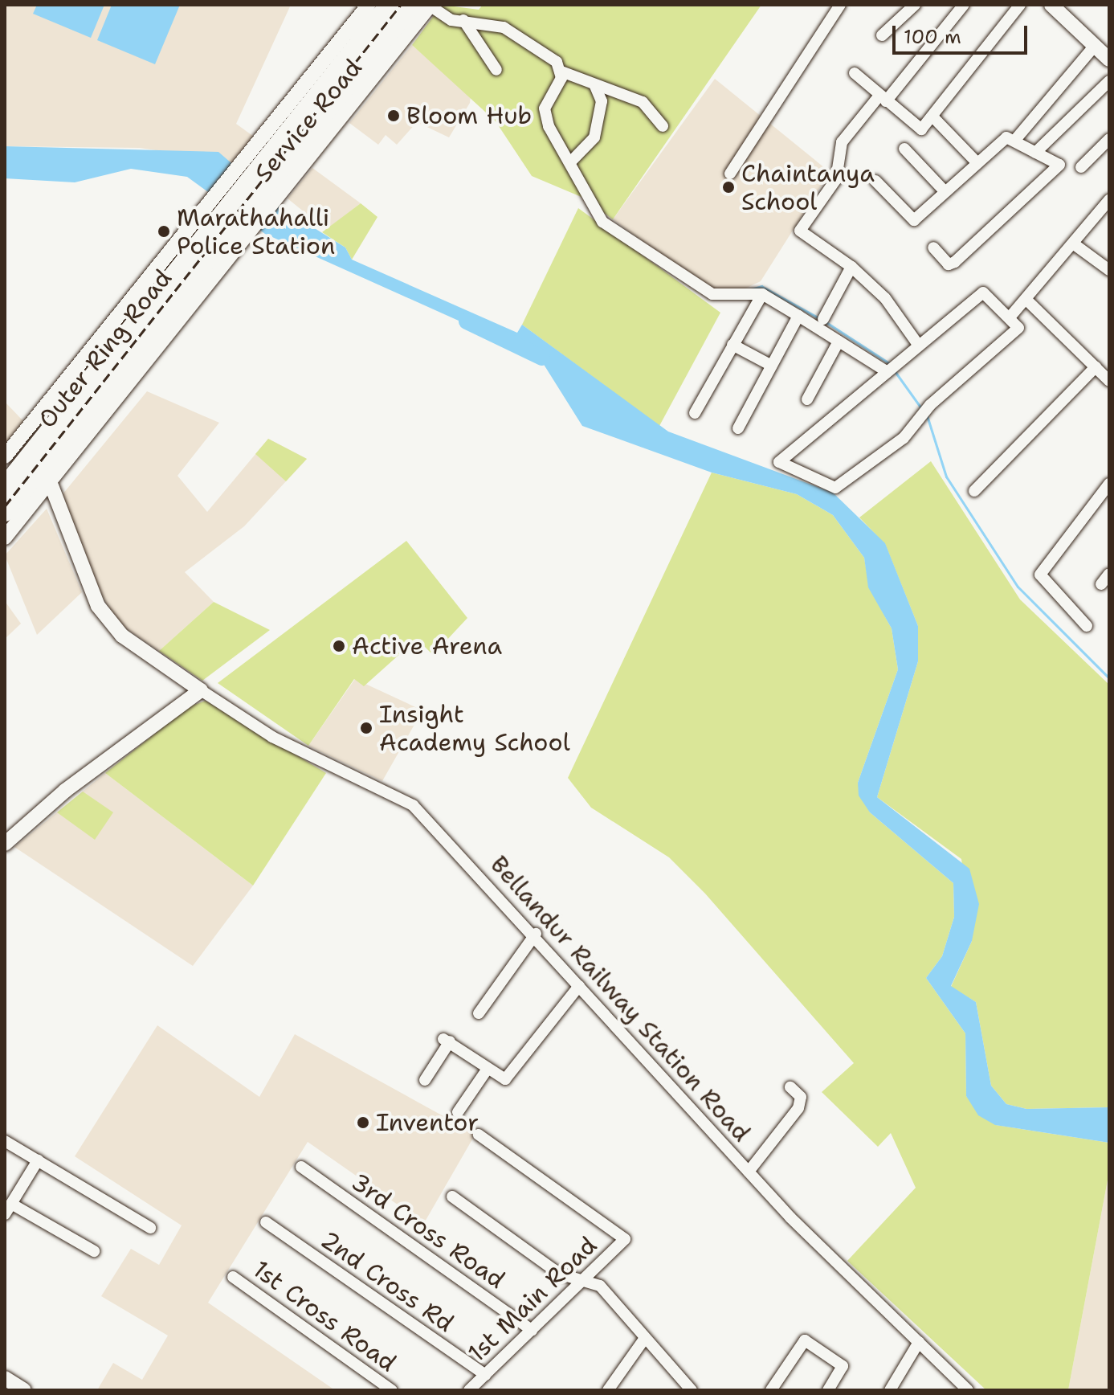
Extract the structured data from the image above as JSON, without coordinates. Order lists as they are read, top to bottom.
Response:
{
  "streets": {
    "highway": ["Outer Ring Road"],
    "street": [
      "Service Road",
      "Bellandur Railway Station Road",
      "3rd Cross Road",
      "2nd Cross Rd",
      "1st Main Road",
      "1st Cross Road"
    ]
  },
  "crossings": [
    ["Service Road", "Outer Ring Road"],
    ["3rd Cross Road", "1st Main Road"],
    ["2nd Cross Rd", "1st Main Road"]
  ],
  "places": [
    "Bloom Hub",
    "Chaintanya School",
    "Marathahalli Police Station",
    "Active Arena",
    "Insight Academy School",
    "Inventor"
  ],
  "scale_bar": "100 m"
}
